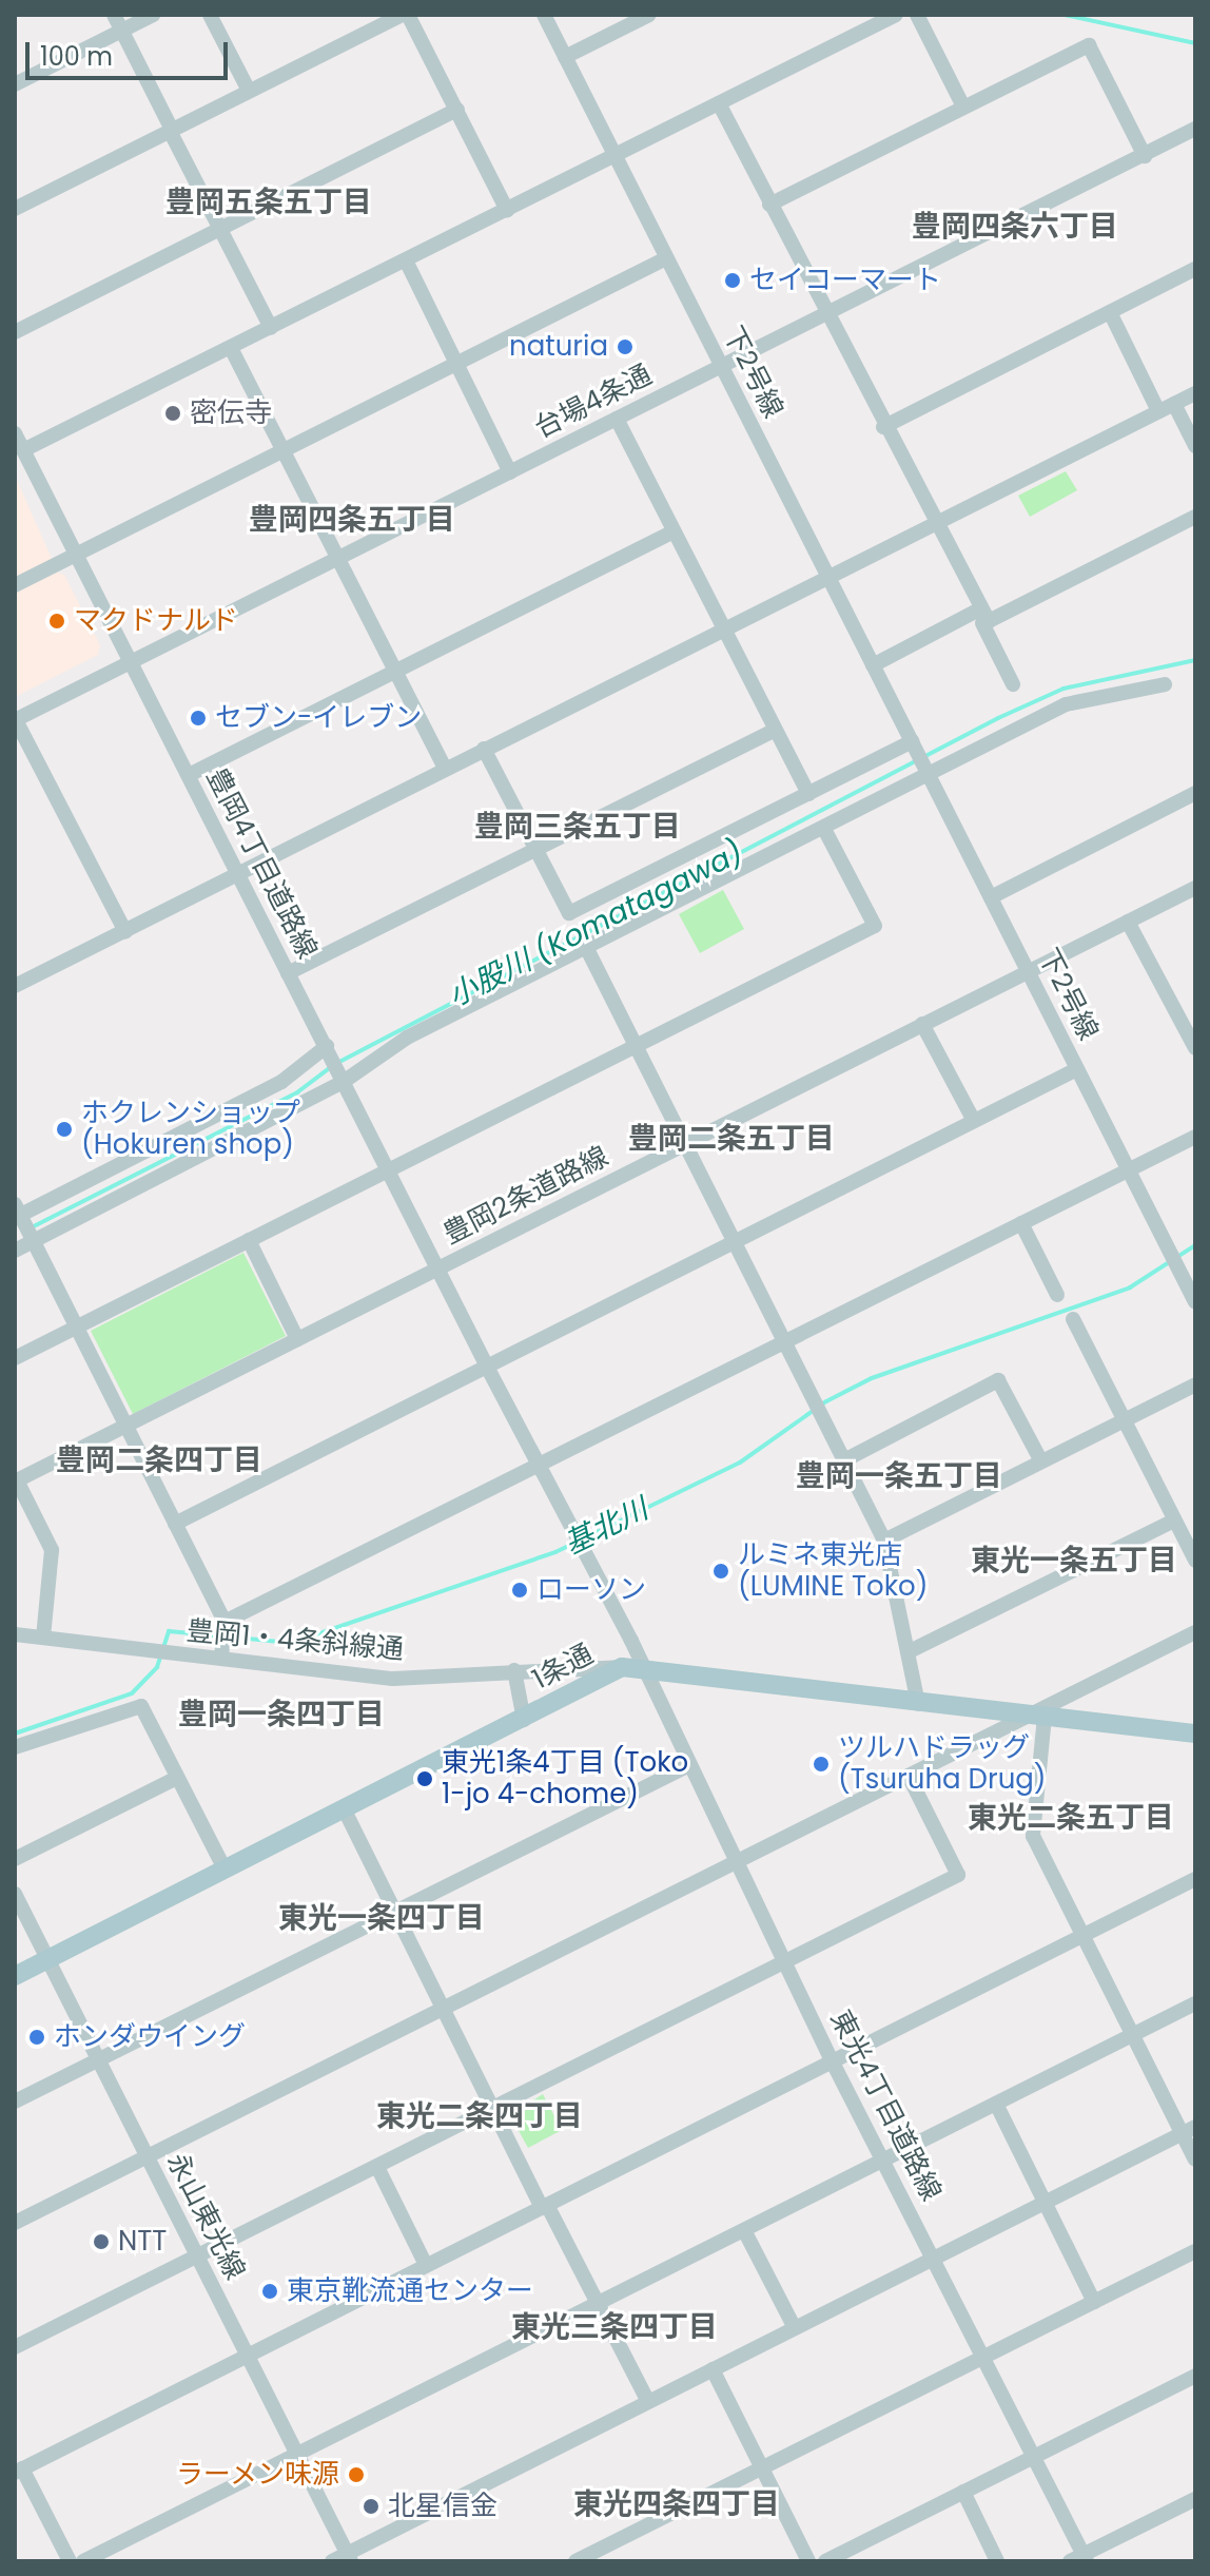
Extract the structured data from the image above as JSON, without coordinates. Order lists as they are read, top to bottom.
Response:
{
  "streets": {
    "main road": ["1条通"],
    "street": [
      "下2号線",
      "台場4条通",
      "豊岡4丁目道路線",
      "豊岡2条道路線",
      "豊岡1・4条斜線通",
      "東光4丁目道路線",
      "永山東光線"
    ]
  },
  "crossings": [
    ["下2号線", "台場4条通"],
    ["下2号線", "豊岡2条道路線"],
    ["台場4条通", "豊岡4丁目道路線"],
    ["豊岡1・4条斜線通", "1条通"],
    ["1条通", "東光4丁目道路線"],
    ["1条通", "永山東光線"]
  ],
  "districts": [
    "豊岡五条五丁目",
    "豊岡四条六丁目",
    "豊岡四条五丁目",
    "豊岡三条五丁目",
    "豊岡二条五丁目",
    "豊岡二条四丁目",
    "豊岡一条五丁目",
    "東光一条五丁目",
    "豊岡一条四丁目",
    "東光二条五丁目",
    "東光一条四丁目",
    "東光二条四丁目",
    "東光三条四丁目",
    "東光四条四丁目"
  ],
  "water": ["小股川 (Komatagawa)", "基北川"],
  "places": [
    "セイコーマート",
    "naturia",
    "密伝寺",
    "マクドナルド",
    "セブン-イレブン",
    "ホクレンショップ (Hokuren shop)",
    "ルミネ東光店 (LUMINE Toko)",
    "ローソン",
    "ツルハドラッグ (Tsuruha Drug)",
    "東光1条4丁目 (Toko 1-jo 4-chome)",
    "ホンダウイング",
    "NTT",
    "東京靴流通センター",
    "ラーメン味源",
    "北星信金"
  ],
  "scale_bar": "100 m"
}
